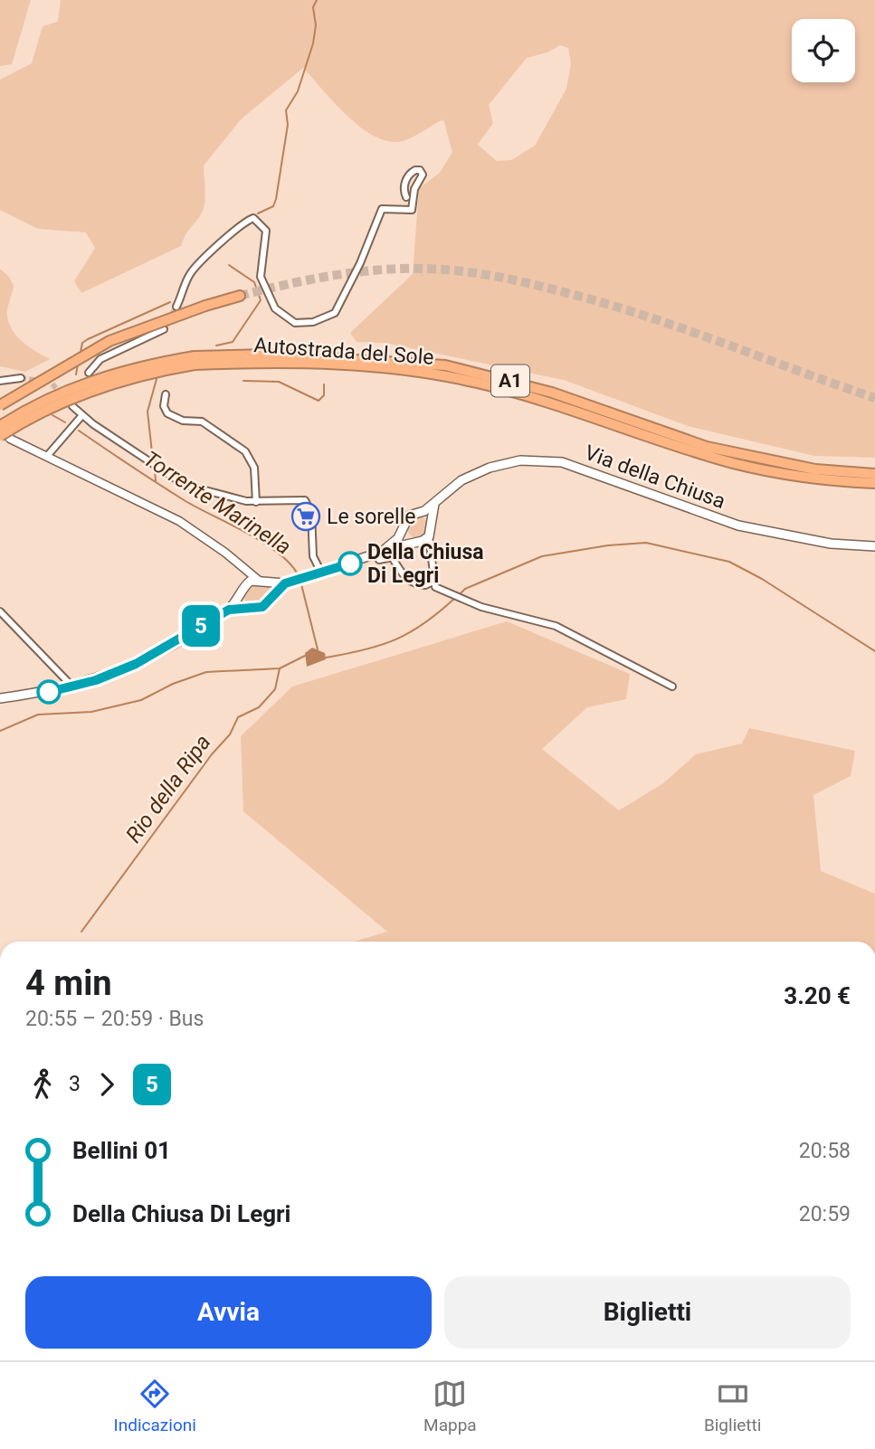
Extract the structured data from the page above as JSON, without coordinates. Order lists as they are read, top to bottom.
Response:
{
  "streets": {
    "highway": ["Autostrada del Sole", "A1"],
    "main road": ["Via della Chiusa"]
  },
  "water": ["Torrente Marinella", "Rio della Ripa"],
  "places": {
    "supermarket": ["Le sorelle"],
    "other": ["Della Chiusa Di Legri"]
  },
  "lines": ["bus line 5"],
  "page": {
    "on_map": "5",
    "heading": ["4 min", "20:55 – 20:59 · Bus", "3.20 €"],
    "legs": ["3", "5"],
    "list": [
      {
        "name": "Bellini 01",
        "value": "20:58"
      },
      {
        "name": "Della Chiusa Di Legri",
        "value": "20:59"
      }
    ],
    "buttons": ["Avvia", "Biglietti"],
    "tabs": ["Indicazioni", "Mappa", "Biglietti"]
  }
}
